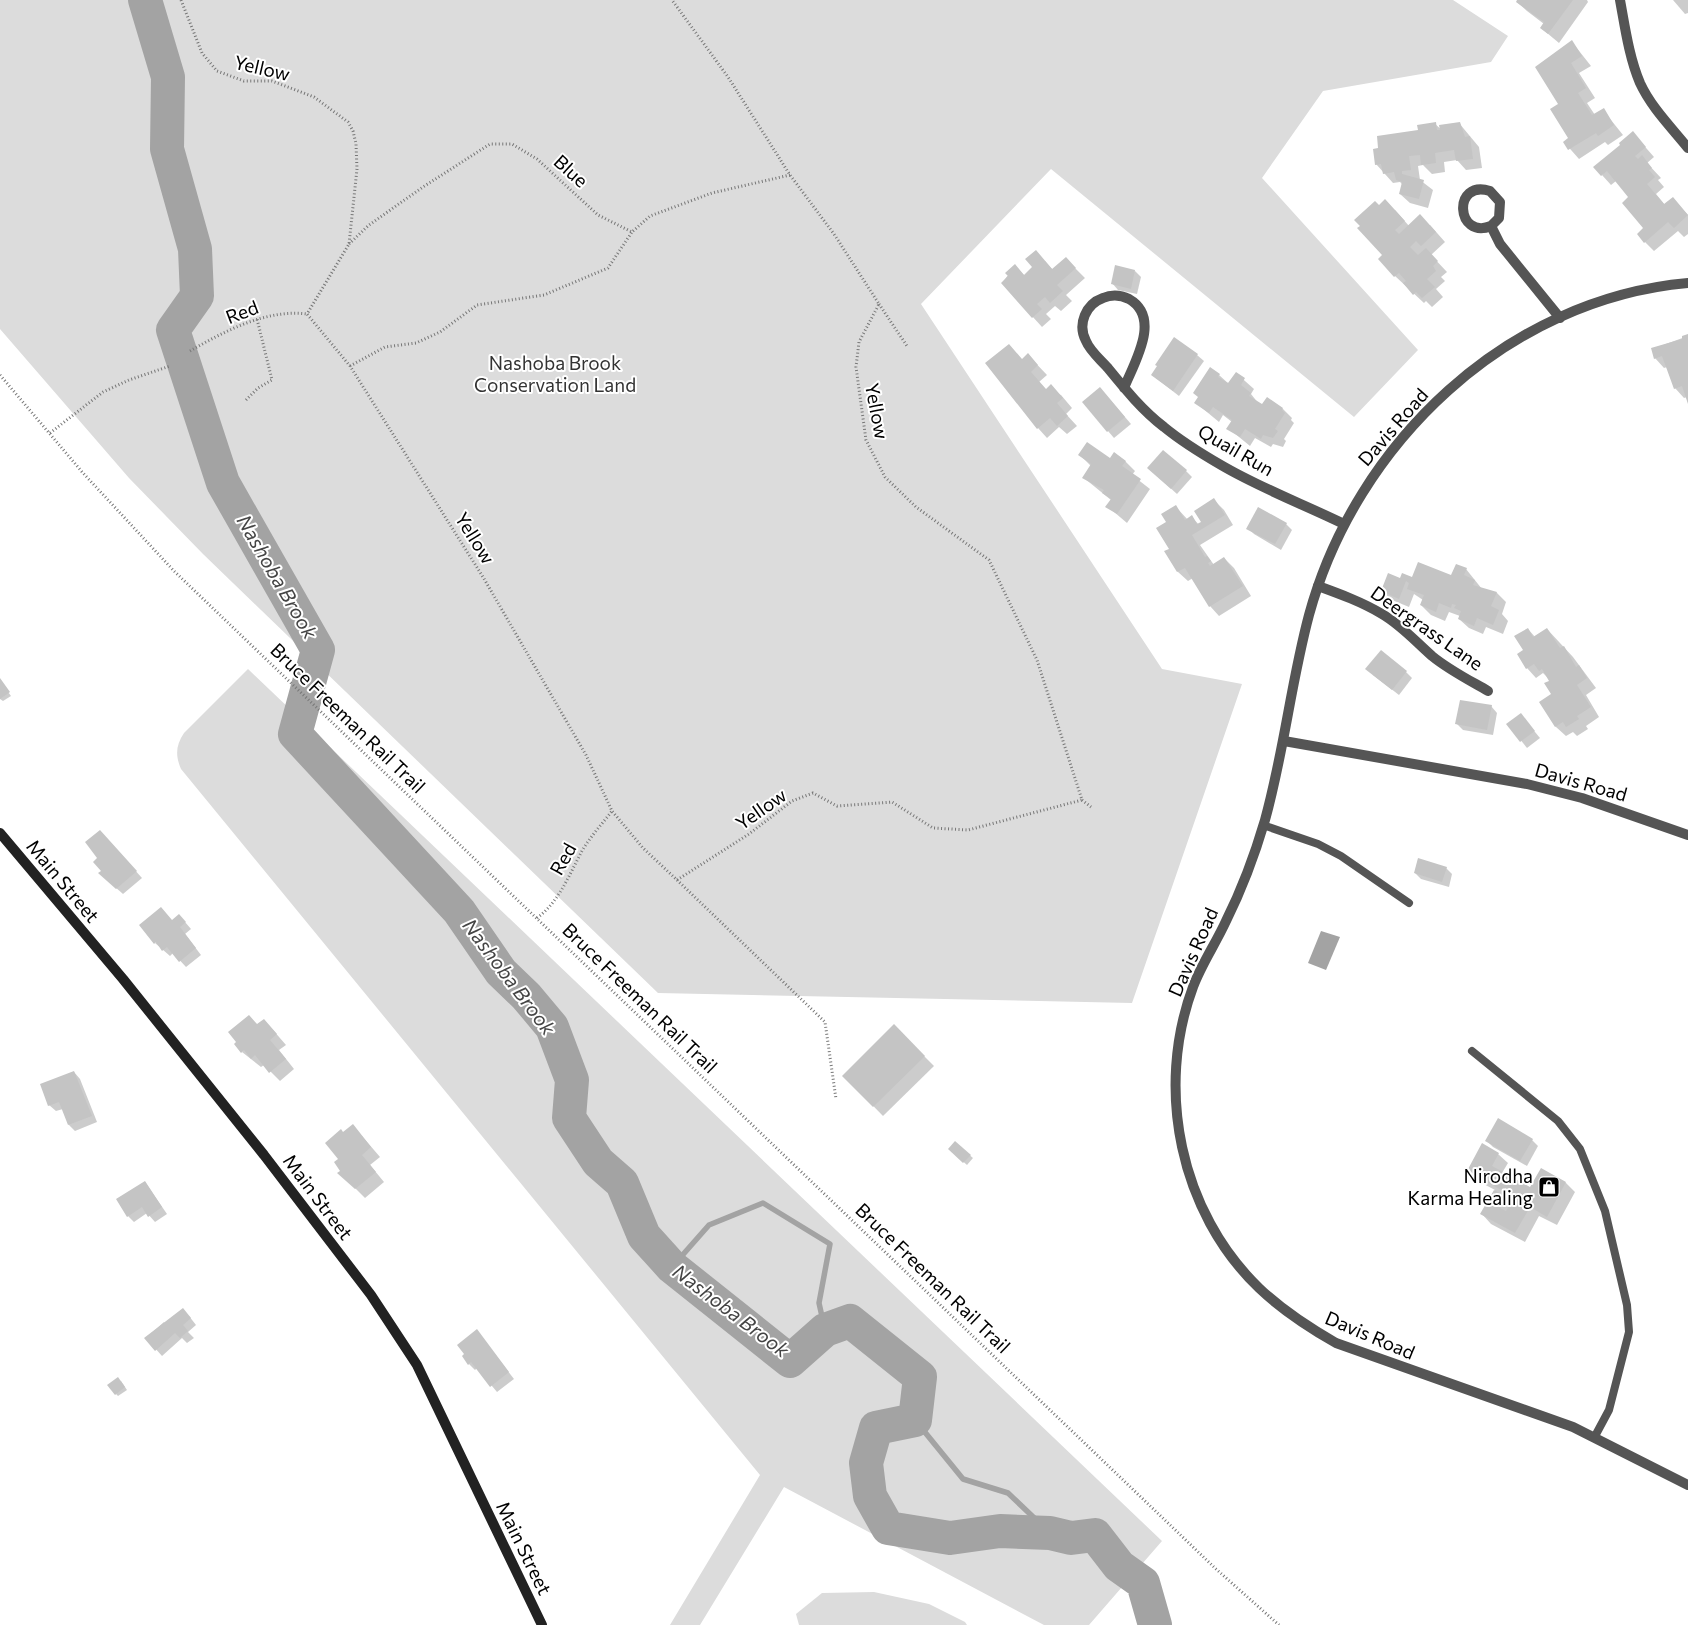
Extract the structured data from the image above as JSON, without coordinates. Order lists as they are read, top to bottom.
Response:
{
  "streets": {
    "main road": ["Main Street"],
    "street": ["Davis Road", "Quail Run", "Deergrass Lane"],
    "path": [
      "Yellow",
      "Blue",
      "Red",
      "Bruce Freeman Rail Trail"
    ]
  },
  "crossings": [
    ["Yellow", "Blue"],
    ["Yellow", "Red"],
    ["Red", "Bruce Freeman Rail Trail"],
    ["Davis Road", "Quail Run"],
    ["Davis Road", "Deergrass Lane"]
  ],
  "water": ["Nashoba Brook"],
  "parks": ["Nashoba Brook Conservation Land"],
  "places": {
    "shop": ["Nirodha Karma Healing"]
  }
}
